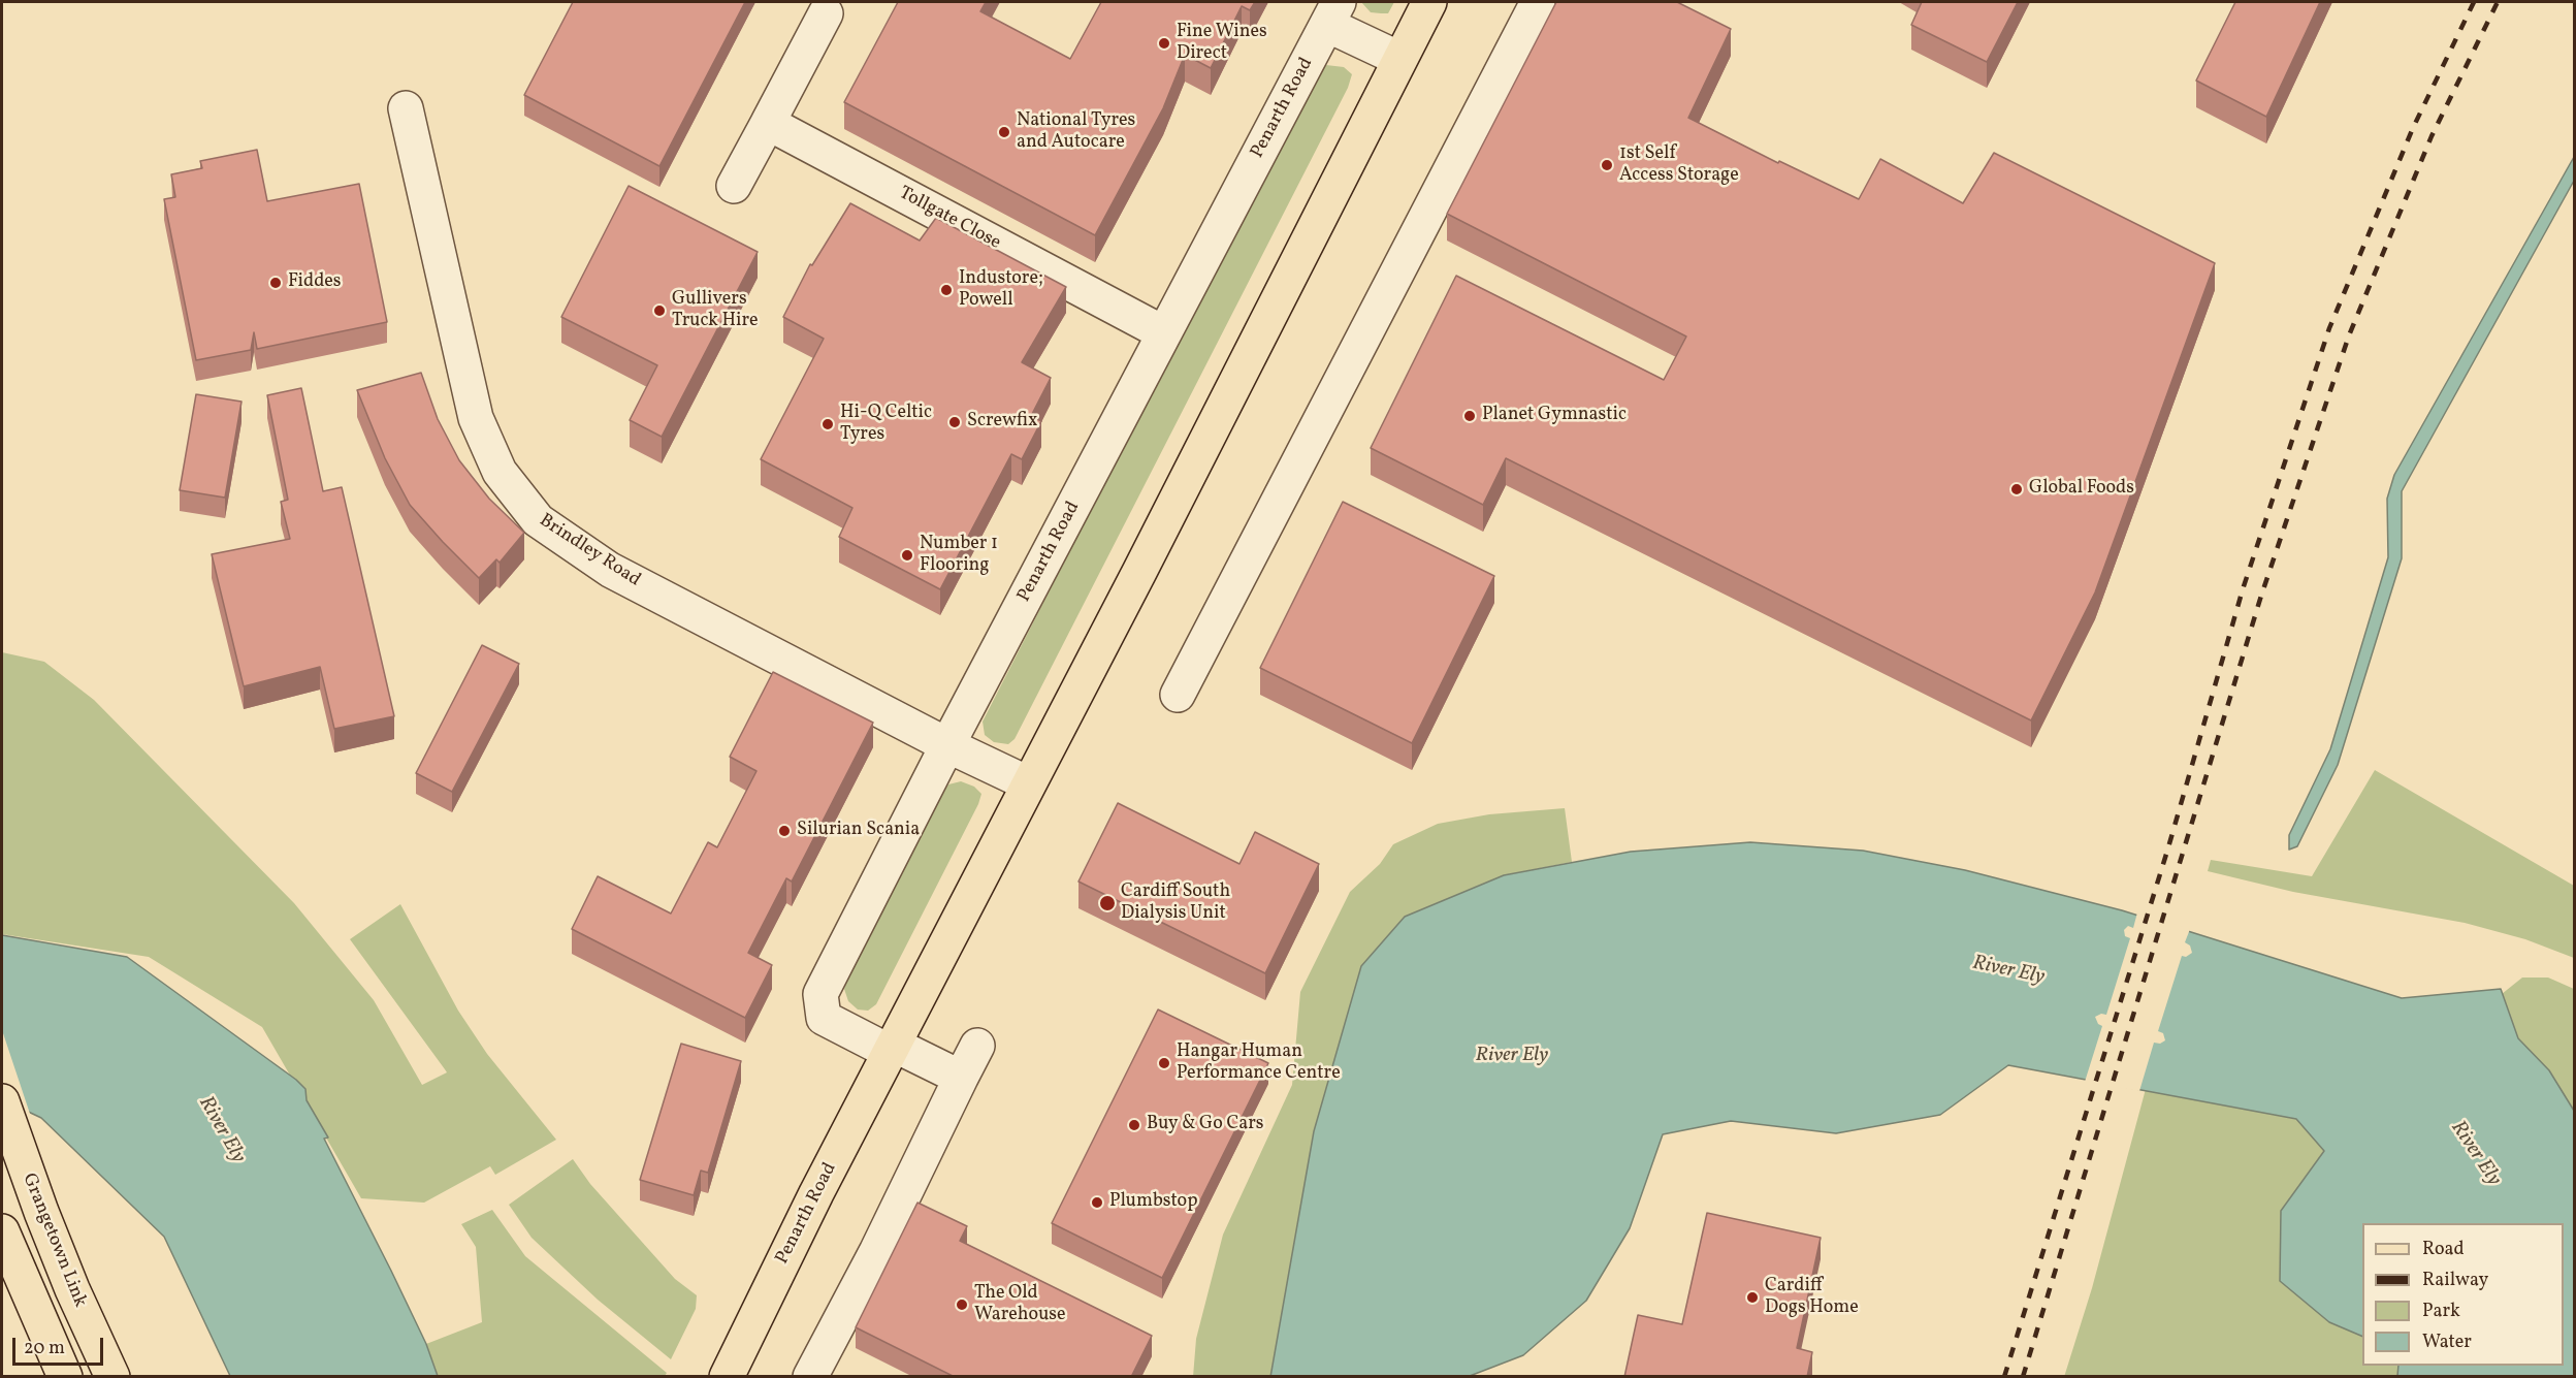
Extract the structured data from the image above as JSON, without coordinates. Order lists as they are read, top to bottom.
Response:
{
  "streets": {
    "main road": ["Penarth Road", "Grangetown Link"],
    "street": ["Tollgate Close", "Brindley Road"]
  },
  "crossings": [
    ["Penarth Road", "Tollgate Close"],
    ["Penarth Road", "Brindley Road"]
  ],
  "water": ["River Ely"],
  "places": [
    "Fine Wines Direct",
    "National Tyres and Autocare",
    "1st Self Access Storage",
    "Fiddes",
    "Industore; Powell",
    "Gullivers Truck Hire",
    "Planet Gymnastic",
    "Screwfix",
    "Hi-Q Celtic Tyres",
    "Global Foods",
    "Number 1 Flooring",
    "Silurian Scania",
    "Cardiff South Dialysis Unit",
    "Hangar Human Performance Centre",
    "Buy & Go Cars",
    "Plumbstop",
    "Cardiff Dogs Home",
    "The Old Warehouse"
  ],
  "legend": [
    "Road",
    "Railway",
    "Park",
    "Water"
  ],
  "scale_bar": "20 m"
}
